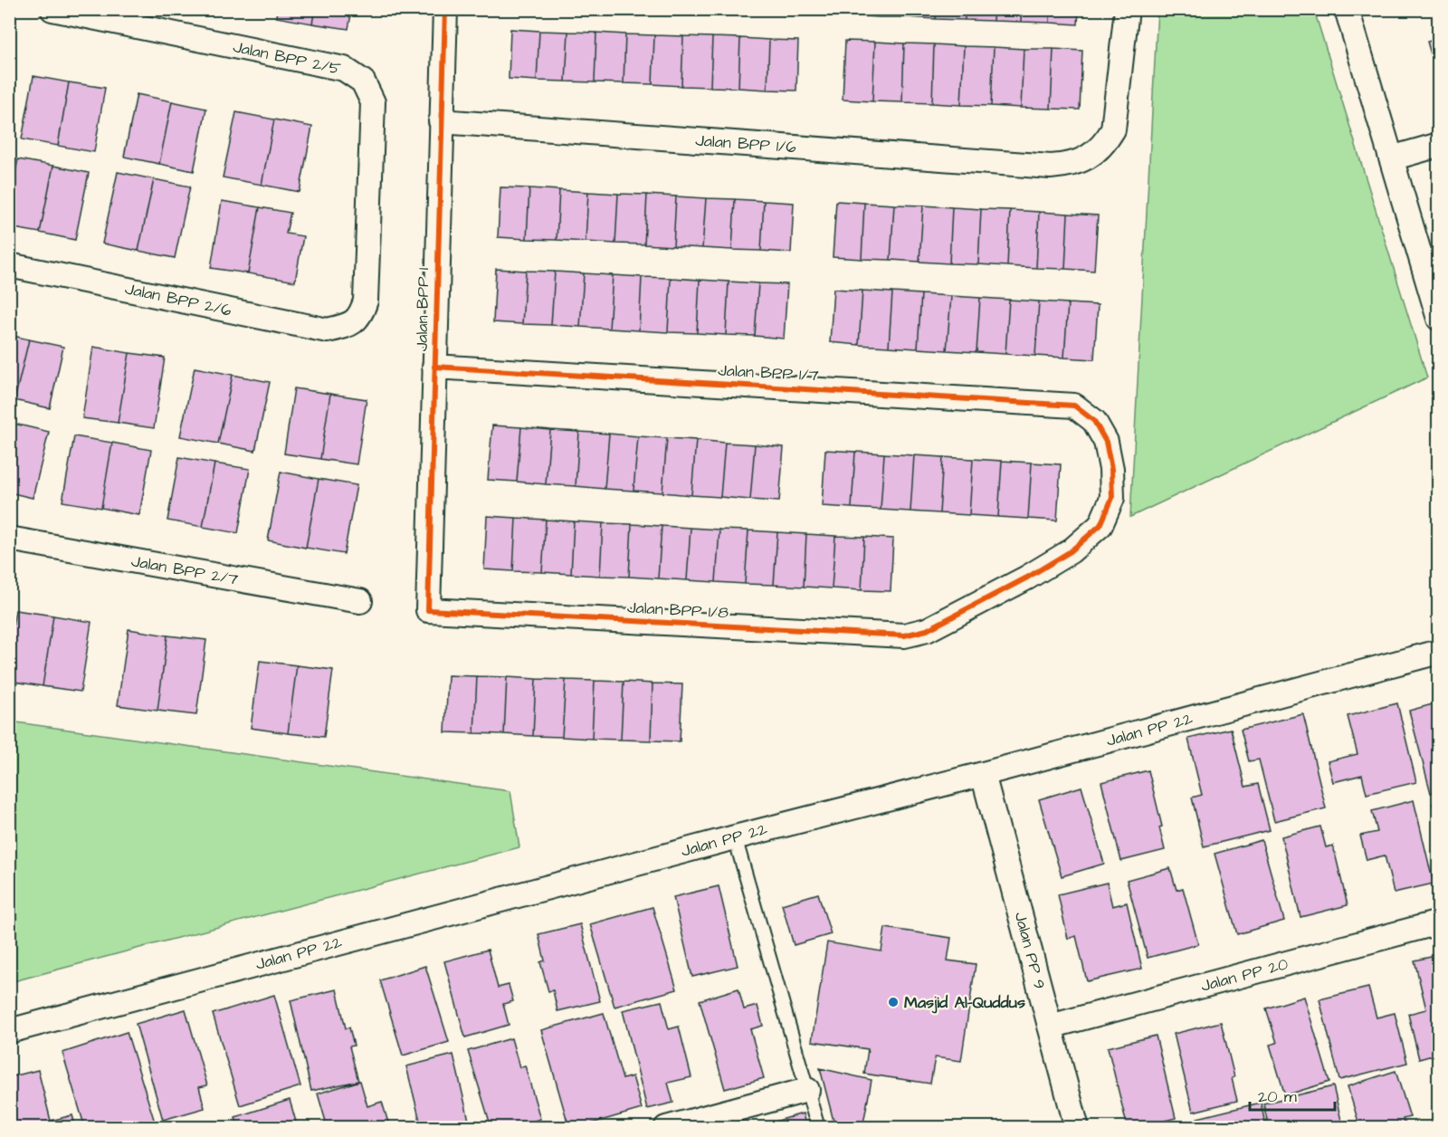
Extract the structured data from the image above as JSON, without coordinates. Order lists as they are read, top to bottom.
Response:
{
  "streets": {
    "street": [
      "Jalan BPP 2/5",
      "Jalan BPP 1/6",
      "Jalan BPP 2/6",
      "Jalan BPP 1",
      "Jalan BPP 1/7",
      "Jalan BPP 2/7",
      "Jalan BPP 1/8",
      "Jalan PP 22",
      "Jalan PP 9",
      "Jalan PP 20"
    ]
  },
  "crossings": [
    ["Jalan BPP 2/5", "Jalan BPP 2/6"],
    ["Jalan BPP 1/6", "Jalan BPP 1"],
    ["Jalan BPP 1", "Jalan BPP 1/7"],
    ["Jalan BPP 1", "Jalan BPP 1/8"],
    ["Jalan BPP 1/7", "Jalan BPP 1/8"],
    ["Jalan PP 22", "Jalan PP 9"],
    ["Jalan PP 9", "Jalan PP 20"]
  ],
  "places": ["Masjid Al-Quddus"],
  "scale_bar": "20 m"
}
